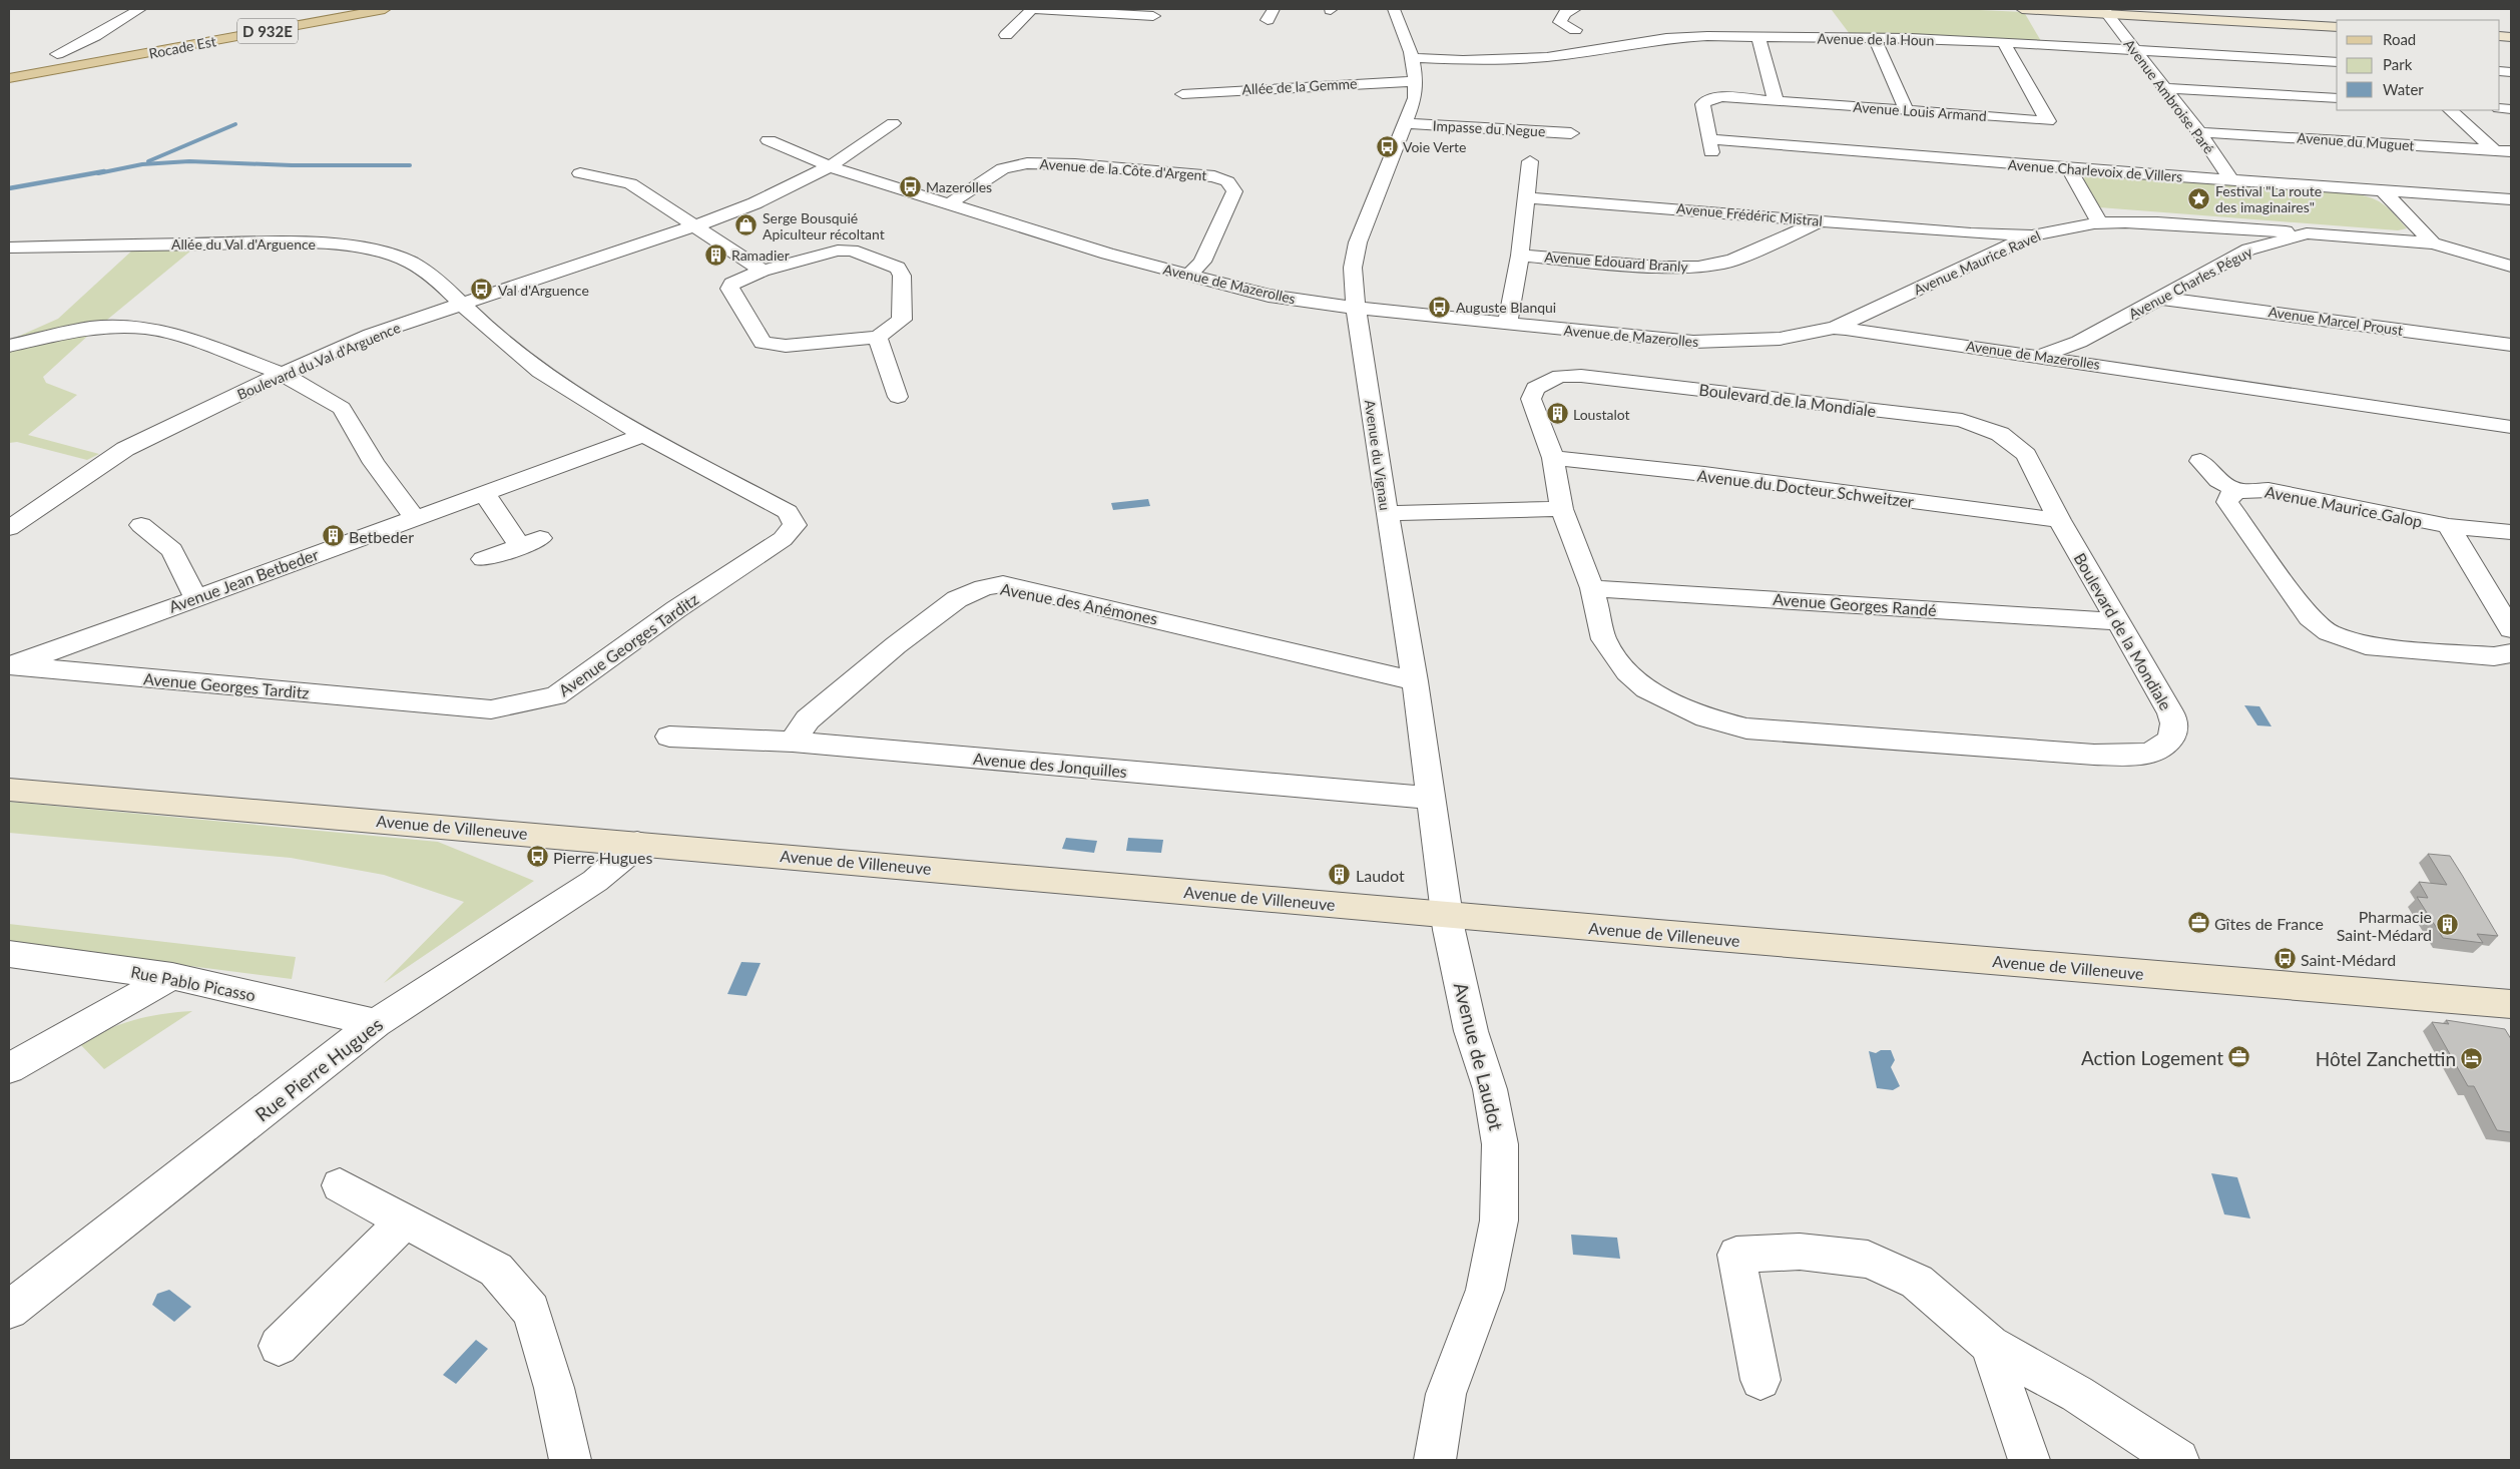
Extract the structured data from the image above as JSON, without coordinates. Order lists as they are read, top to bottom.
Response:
{
  "streets": {
    "main road": ["D 932E", "Rocade Est", "Avenue de Villeneuve"],
    "street": [
      "Avenue de la Houn",
      "Allée de la Gemme",
      "Avenue Ambroise Paré",
      "Avenue Louis Armand",
      "Impasse du Negue",
      "Avenue du Muguet",
      "Avenue de la Côte d'Argent",
      "Avenue Charlevoix de Villers",
      "Avenue Frédéric Mistral",
      "Allée du Val d'Arguence",
      "Avenue Edouard Branly",
      "Avenue Maurice Ravel",
      "Avenue Charles Péguy",
      "Avenue de Mazerolles",
      "Avenue Marcel Proust",
      "Boulevard du Val d'Arguence",
      "Boulevard de la Mondiale",
      "Avenue du Vignau",
      "Avenue du Docteur Schweitzer",
      "Avenue Maurice Galop",
      "Avenue Jean Betbeder",
      "Avenue des Anémones",
      "Avenue Georges Randé",
      "Avenue Georges Tarditz",
      "Avenue des Jonquilles",
      "Rue Pablo Picasso",
      "Avenue de Laudot",
      "Rue Pierre Hugues"
    ]
  },
  "crossings": [
    ["Avenue de la Houn", "Avenue Ambroise Paré"],
    ["Avenue de la Houn", "Avenue Louis Armand"],
    ["Avenue de la Houn", "Avenue du Vignau"],
    ["Allée de la Gemme", "Avenue du Vignau"],
    ["Avenue Ambroise Paré", "Avenue du Muguet"],
    ["Avenue Ambroise Paré", "Avenue Charlevoix de Villers"],
    ["Avenue Louis Armand", "Avenue Charlevoix de Villers"],
    ["Impasse du Negue", "Avenue du Vignau"],
    ["Avenue de la Côte d'Argent", "Avenue de Mazerolles"],
    ["Avenue Frédéric Mistral", "Avenue Edouard Branly"],
    ["Avenue Frédéric Mistral", "Avenue Maurice Ravel"],
    ["Allée du Val d'Arguence", "Boulevard du Val d'Arguence"],
    ["Allée du Val d'Arguence", "Avenue Georges Tarditz"],
    ["Avenue Maurice Ravel", "Avenue Charles Péguy"],
    ["Avenue Maurice Ravel", "Avenue de Mazerolles"],
    ["Avenue Charles Péguy", "Avenue de Mazerolles"],
    ["Avenue Charles Péguy", "Avenue Marcel Proust"],
    ["Avenue de Mazerolles", "Boulevard du Val d'Arguence"],
    ["Avenue de Mazerolles", "Avenue du Vignau"],
    ["Boulevard du Val d'Arguence", "Avenue Georges Tarditz"],
    ["Boulevard de la Mondiale", "Avenue du Docteur Schweitzer"],
    ["Boulevard de la Mondiale", "Avenue Georges Randé"],
    ["Avenue du Vignau", "Avenue des Anémones"],
    ["Avenue du Vignau", "Avenue des Jonquilles"],
    ["Avenue du Vignau", "Avenue de Villeneuve"],
    ["Avenue du Vignau", "Avenue de Laudot"],
    ["Avenue Jean Betbeder", "Avenue Georges Tarditz"],
    ["Avenue des Anémones", "Avenue des Jonquilles"],
    ["Avenue de Villeneuve", "Avenue de Laudot"],
    ["Avenue de Villeneuve", "Rue Pierre Hugues"],
    ["Rue Pablo Picasso", "Rue Pierre Hugues"]
  ],
  "places": {
    "bus stop": [
      "Voie Verte",
      "Mazerolles",
      "Val d'Arguence",
      "Auguste Blanqui",
      "Pierre Hugues",
      "Saint-Médard"
    ],
    "place": ["Festival \"La route des imaginaires\""],
    "shop": ["Serge Bousquié Apiculteur récoltant"],
    "building": [
      "Ramadier",
      "Loustalot",
      "Betbeder",
      "Laudot",
      "Pharmacie Saint-Médard"
    ],
    "office": ["Gîtes de France", "Action Logement"],
    "hotel": ["Hôtel Zanchettin"]
  },
  "legend": ["Road", "Park", "Water"]
}
